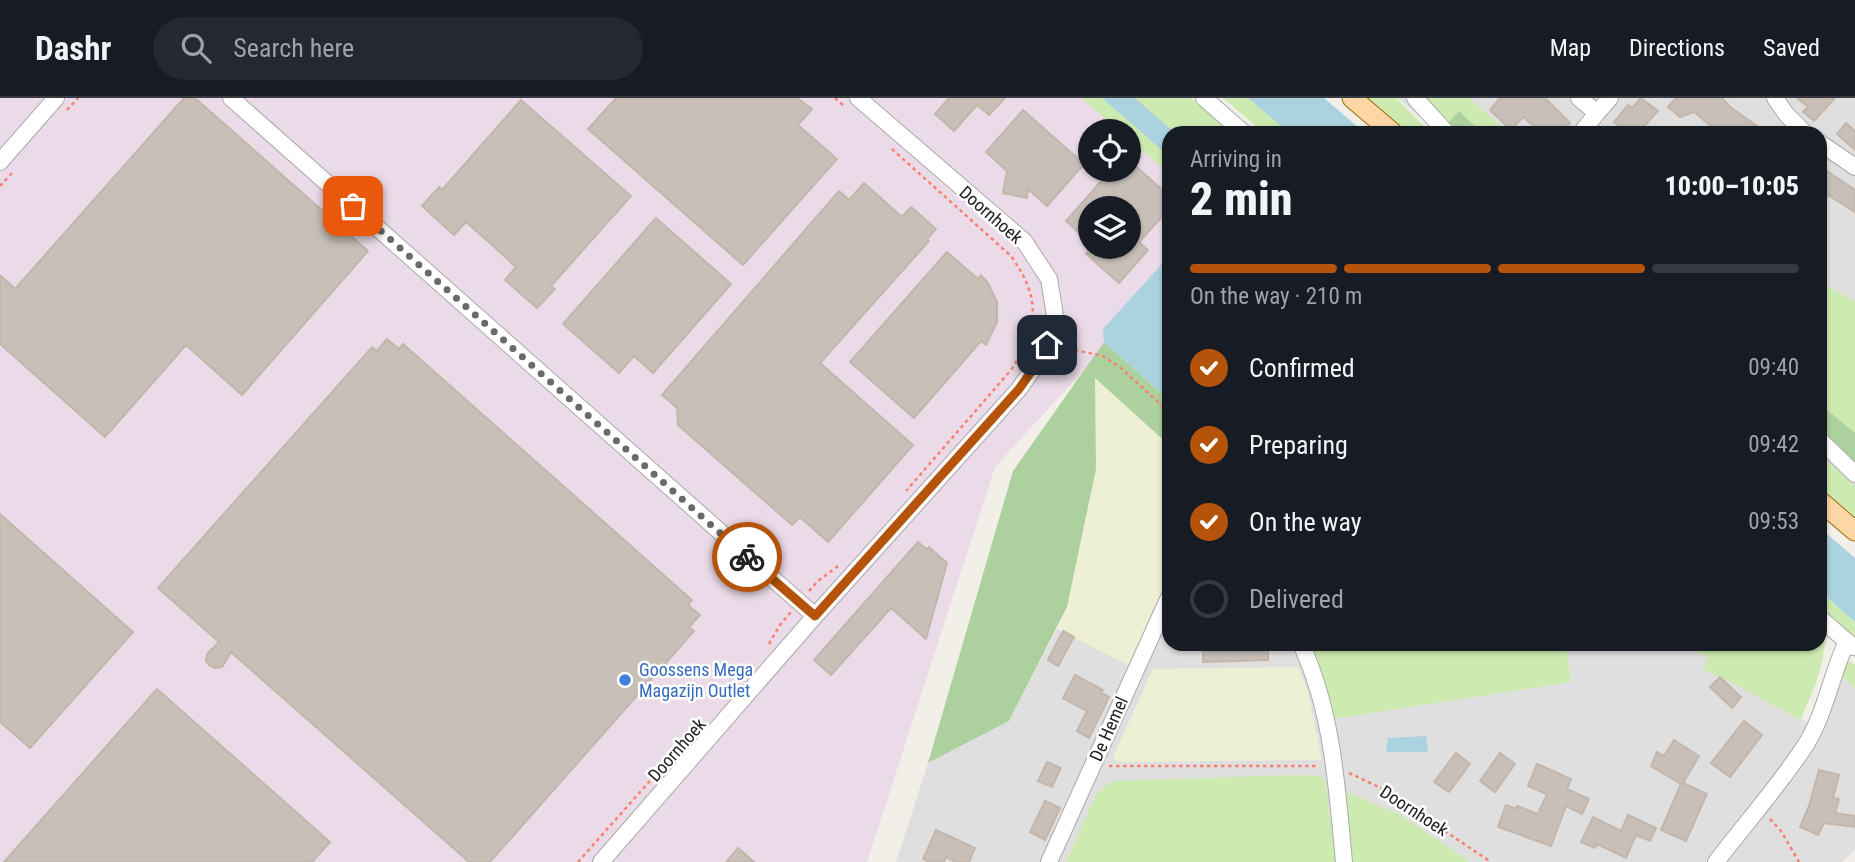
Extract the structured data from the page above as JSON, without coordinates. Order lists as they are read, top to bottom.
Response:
{
  "streets": {
    "street": ["Doornhoek", "De Hemel"]
  },
  "places": ["Goossens Mega Magazijn Outlet"],
  "page": {
    "header": "Dashr",
    "search": "Search here",
    "nav": ["Map", "Directions", "Saved"],
    "heading": ["2 min", "Arriving in", "10:00–10:05"],
    "bar": "On the way · 210 m",
    "list": [
      ["Confirmed", "09:40"],
      ["Preparing", "09:42"],
      ["On the way", "09:53"],
      "Delivered"
    ]
  }
}
